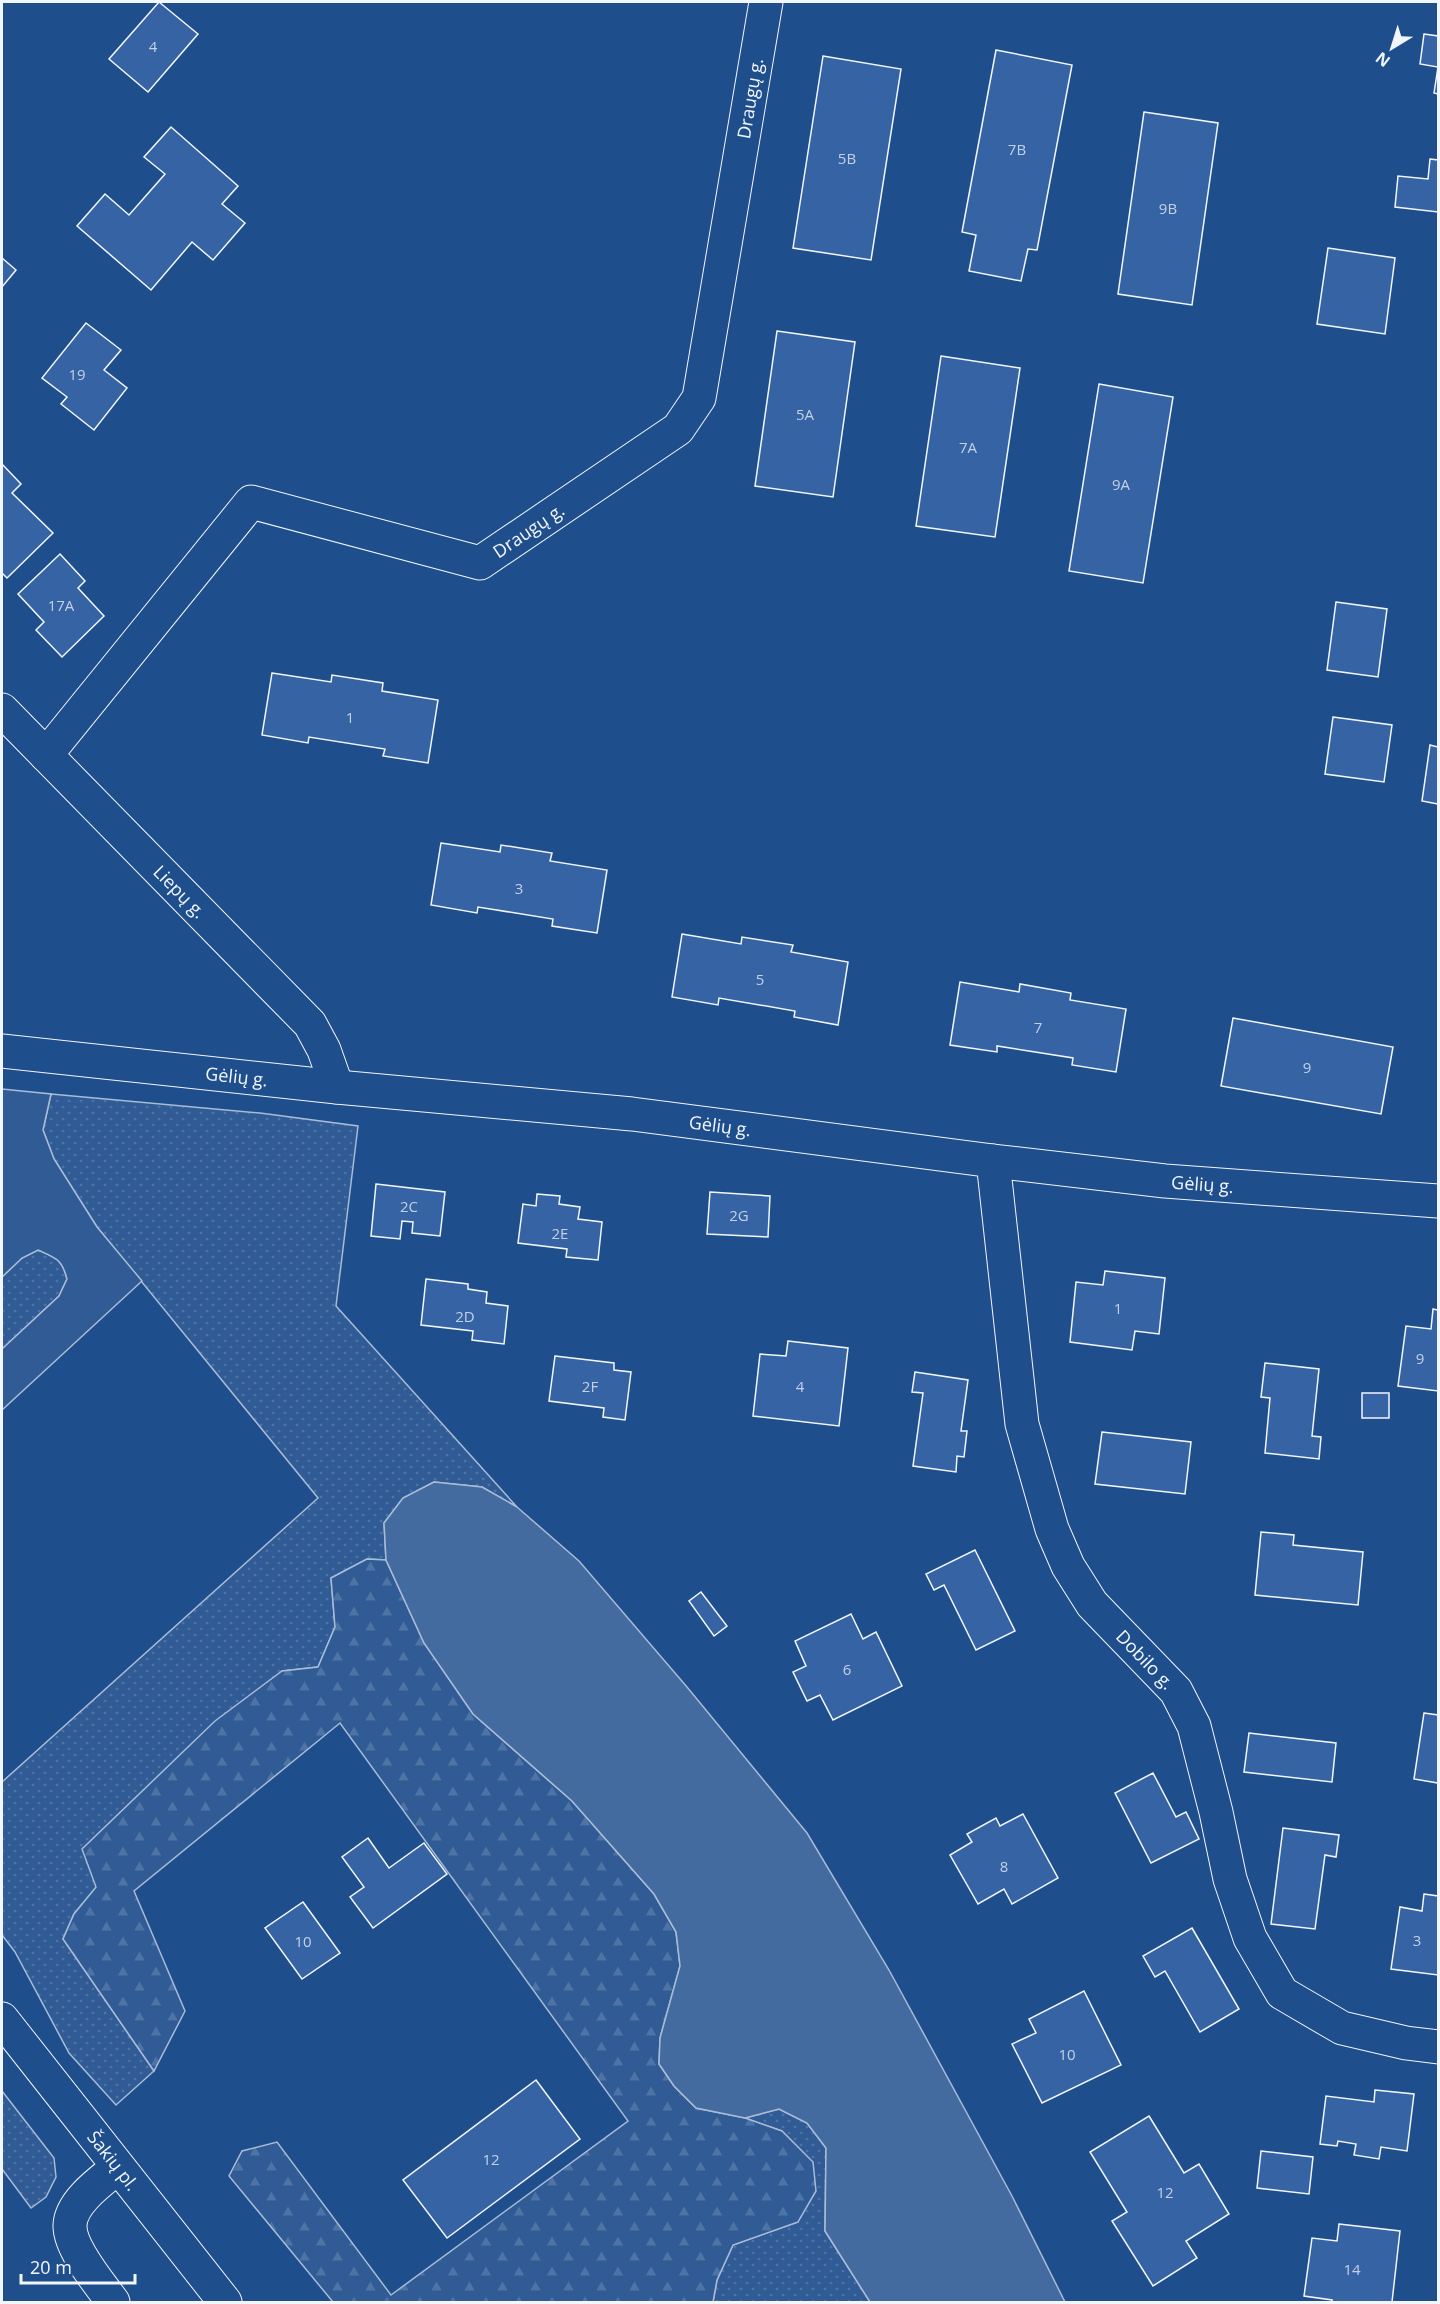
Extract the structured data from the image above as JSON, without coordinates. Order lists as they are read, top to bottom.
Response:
{
  "streets": {
    "street": [
      "Draugų g.",
      "Liepų g.",
      "Gėlių g.",
      "Dobilo g.",
      "Šakių pl."
    ]
  },
  "crossings": [
    ["Draugų g.", "Liepų g."],
    ["Liepų g.", "Gėlių g."],
    ["Gėlių g.", "Dobilo g."]
  ],
  "house_numbers": [
    "4",
    "7B",
    "5B",
    "9B",
    "19",
    "5A",
    "7A",
    "9A",
    "17A",
    "1",
    "3",
    "5",
    "7",
    "9",
    "2C",
    "2G",
    "2E",
    "1",
    "2D",
    "9",
    "2F",
    "4",
    "6",
    "8",
    "3",
    "10",
    "10",
    "12",
    "12",
    "14"
  ],
  "scale_bar": "20 m",
  "north": "bottom left"
}
